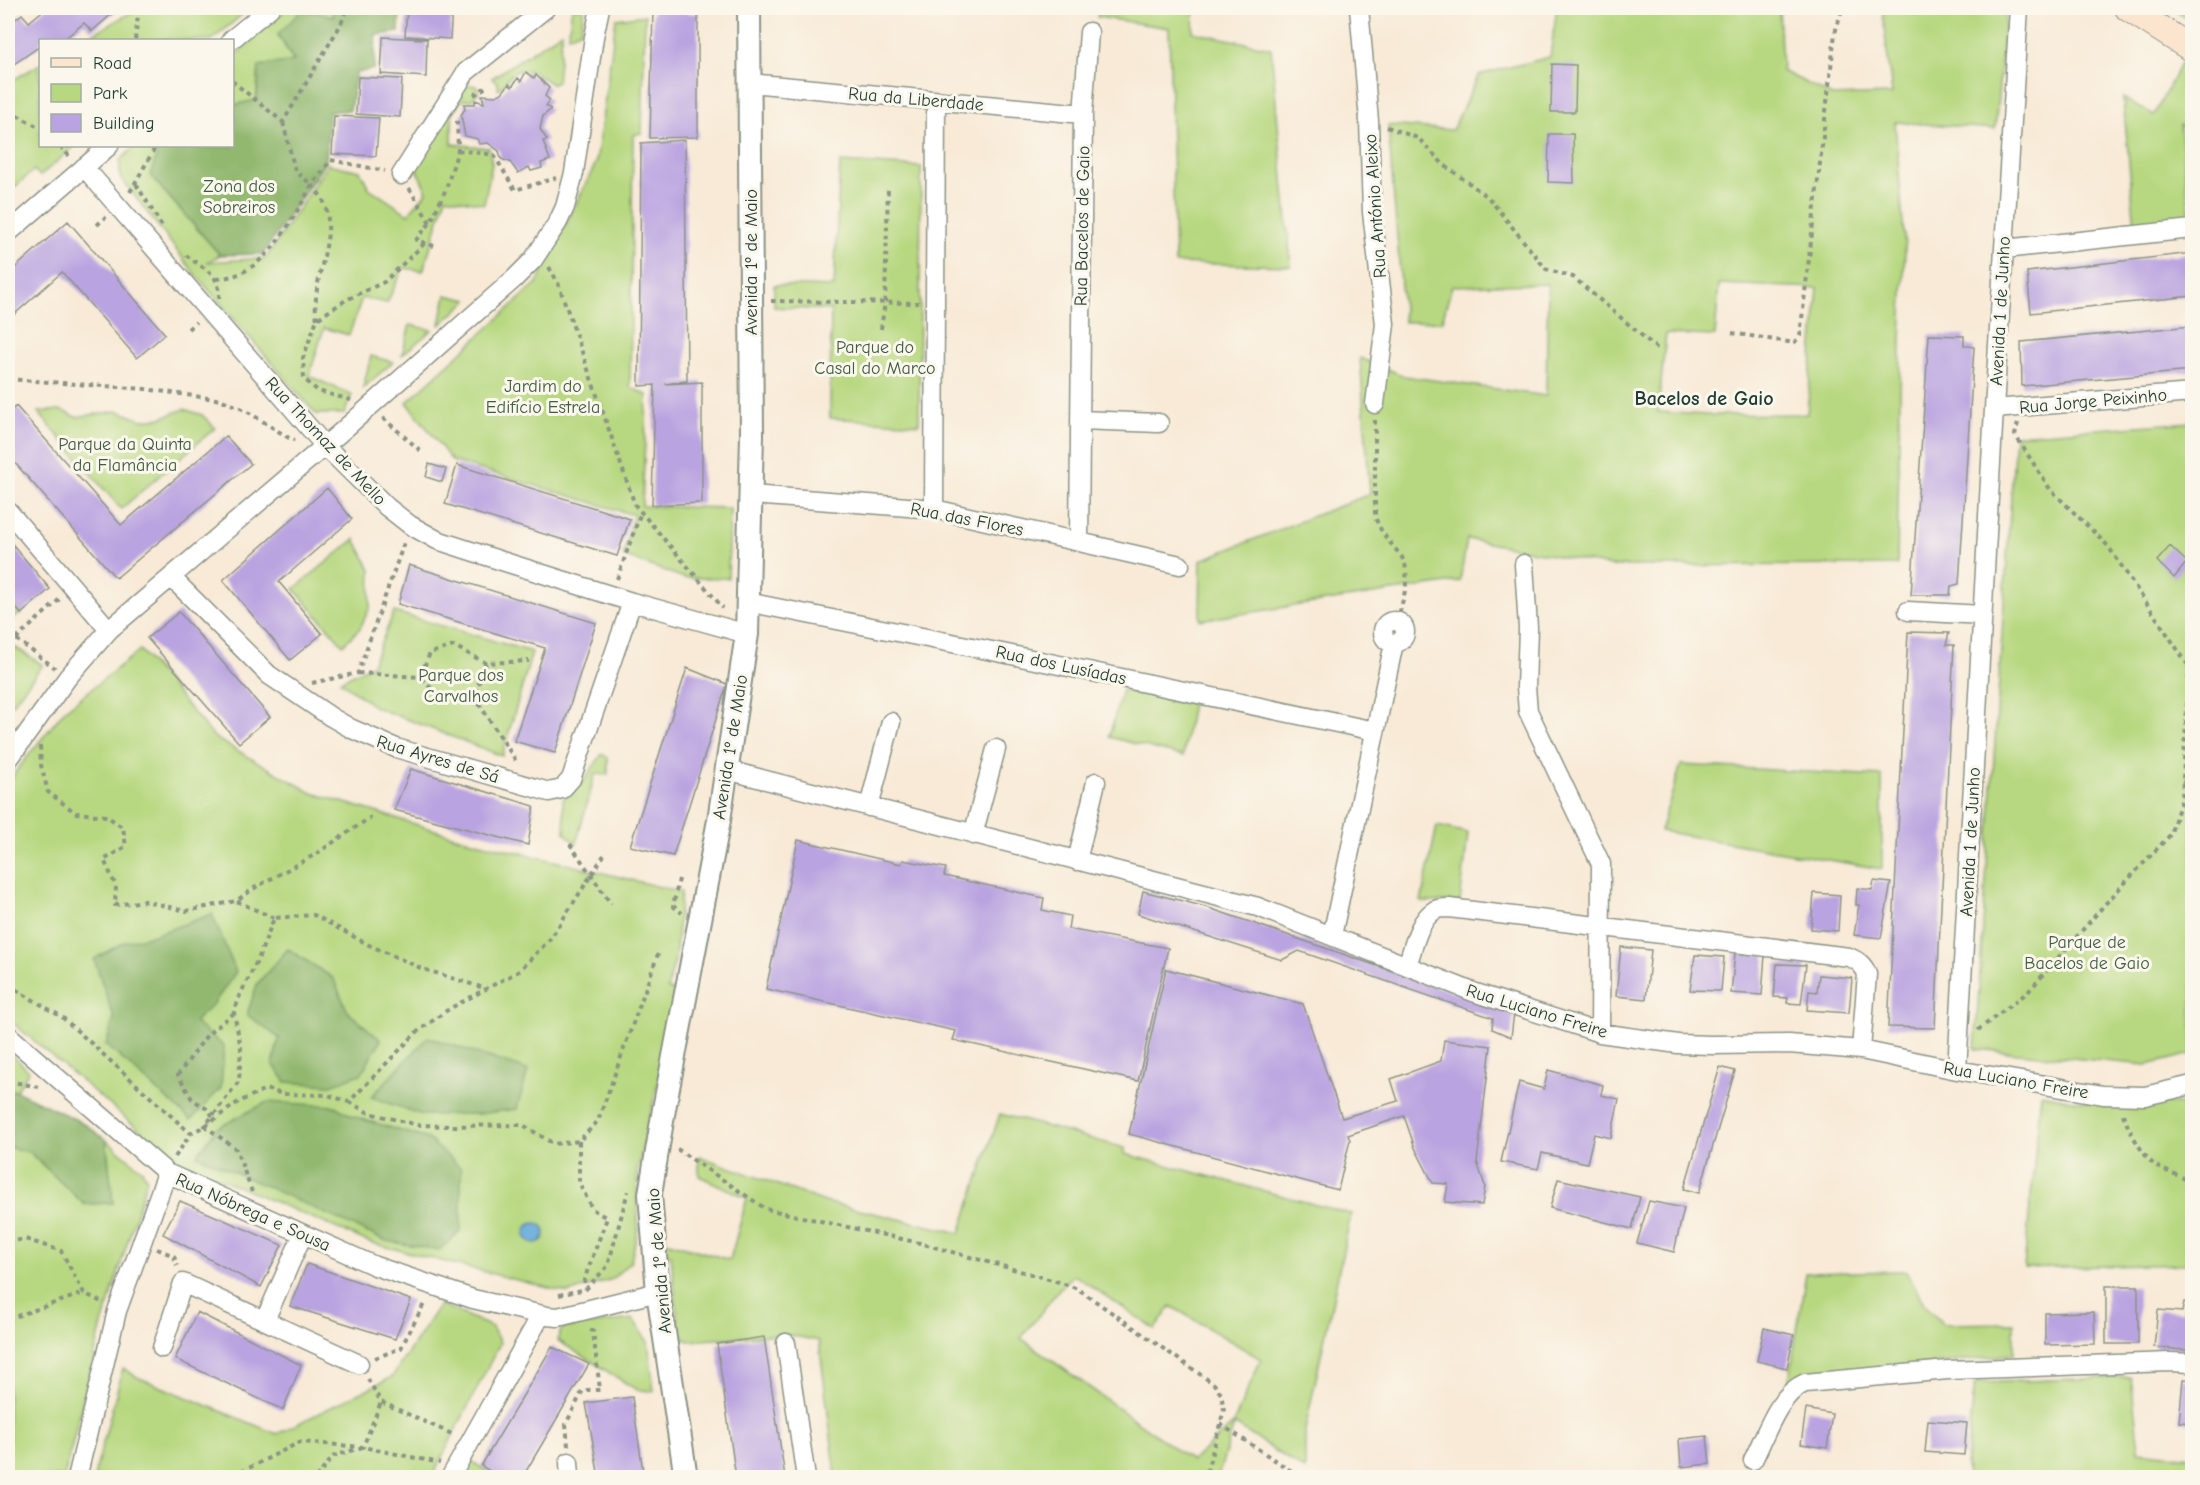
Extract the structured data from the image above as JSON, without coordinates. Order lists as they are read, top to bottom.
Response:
{
  "streets": {
    "street": [
      "Rua da Liberdade",
      "Rua António Aleixo",
      "Rua Bacelos de Gaio",
      "Avenida 1º de Maio",
      "Avenida 1 de Junho",
      "Rua Jorge Peixinho",
      "Rua Thomaz de Mello",
      "Rua das Flores",
      "Rua dos Lusíadas",
      "Rua Ayres de Sá",
      "Rua Luciano Freire",
      "Rua Nóbrega e Sousa"
    ]
  },
  "crossings": [
    ["Rua da Liberdade", "Rua Bacelos de Gaio"],
    ["Rua da Liberdade", "Avenida 1º de Maio"],
    ["Rua Bacelos de Gaio", "Rua das Flores"],
    ["Avenida 1º de Maio", "Rua Thomaz de Mello"],
    ["Avenida 1º de Maio", "Rua das Flores"],
    ["Avenida 1º de Maio", "Rua dos Lusíadas"],
    ["Avenida 1º de Maio", "Rua Luciano Freire"],
    ["Avenida 1 de Junho", "Rua Jorge Peixinho"],
    ["Avenida 1 de Junho", "Rua Luciano Freire"],
    ["Rua Thomaz de Mello", "Rua Ayres de Sá"]
  ],
  "districts": ["Bacelos de Gaio"],
  "parks": [
    "Zona dos Sobreiros",
    "Parque do Casal do Marco",
    "Jardim do Edifício Estrela",
    "Parque da Quinta da Flamância",
    "Parque dos Carvalhos",
    "Parque de Bacelos de Gaio"
  ],
  "legend": ["Road", "Park", "Building"]
}
